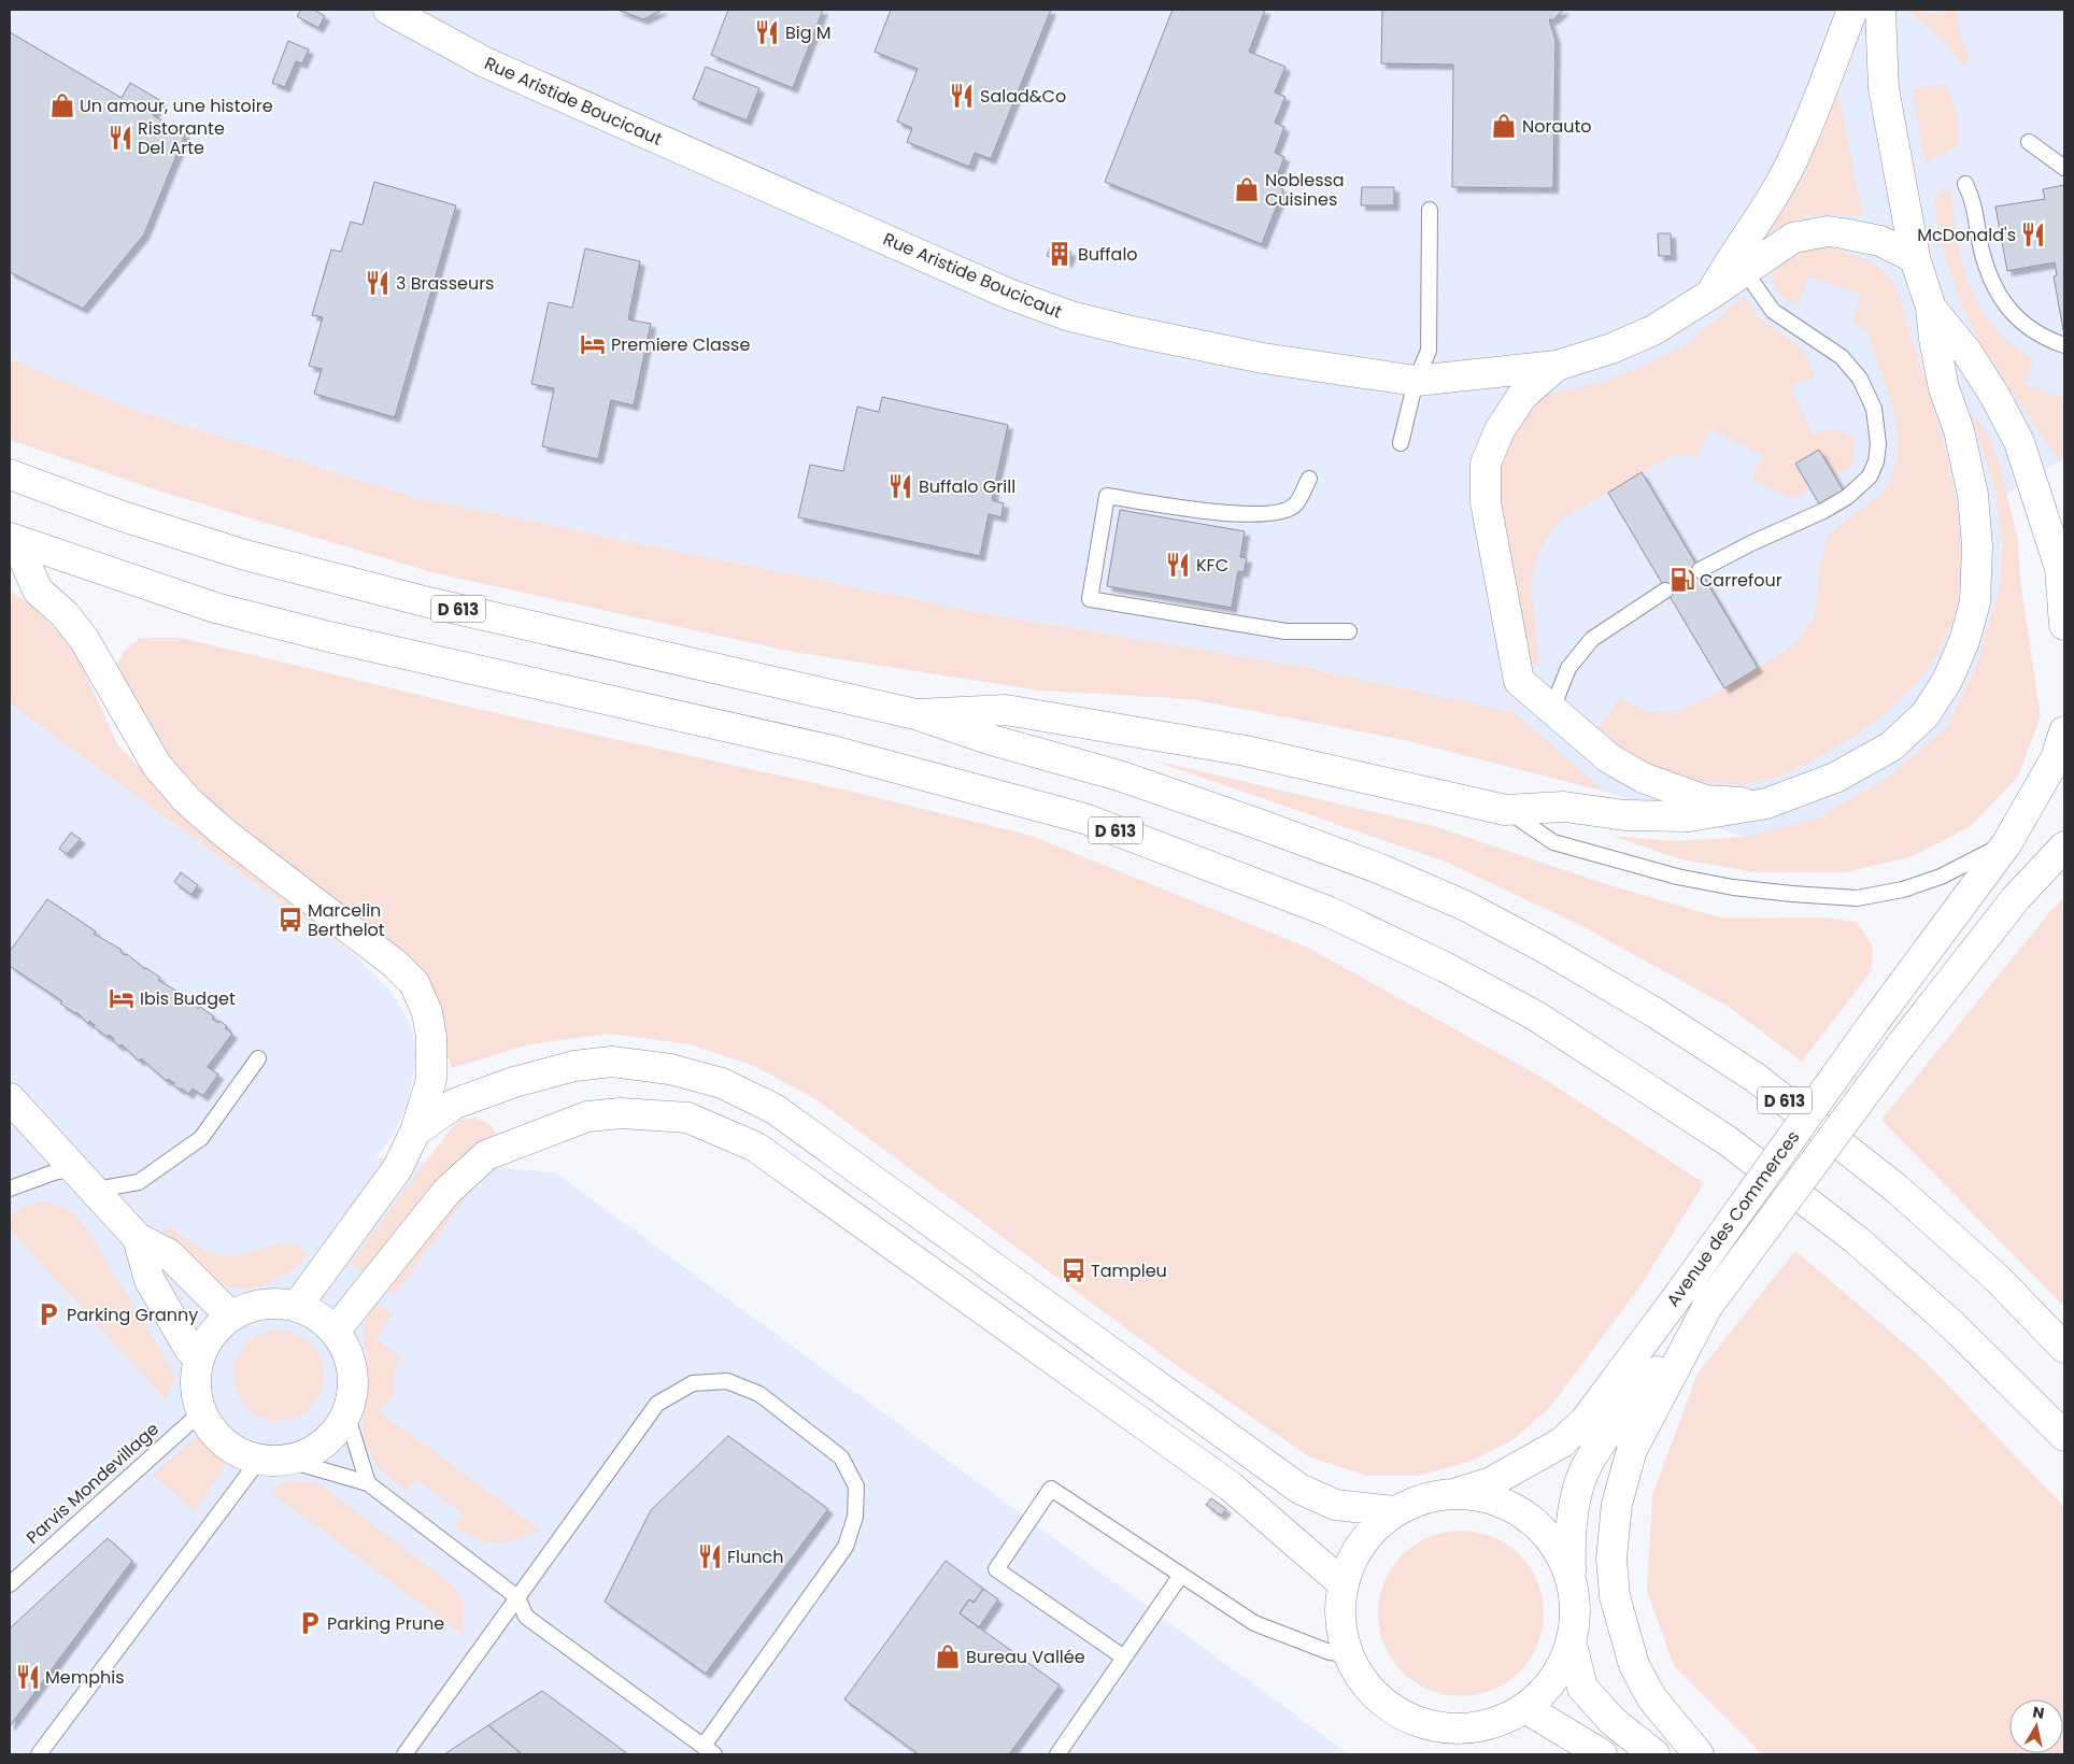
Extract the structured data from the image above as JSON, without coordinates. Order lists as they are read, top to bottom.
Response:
{
  "streets": {
    "street": ["Rue Aristide Boucicaut", "D 613", "Avenue des Commerces"],
    "lane": ["Parvis Mondevillage"]
  },
  "places": {
    "restaurant": [
      "Big M",
      "Salad&Co",
      "Ristorante Del Arte",
      "McDonald's",
      "3 Brasseurs",
      "Buffalo Grill",
      "KFC",
      "Flunch",
      "Memphis"
    ],
    "shop": [
      "Un amour, une histoire",
      "Norauto",
      "Noblessa Cuisines",
      "Bureau Vallée"
    ],
    "building": ["Buffalo"],
    "hotel": ["Premiere Classe", "Ibis Budget"],
    "fuel station": ["Carrefour"],
    "bus stop": ["Marcelin Berthelot", "Tampleu"],
    "parking": ["Parking Granny", "Parking Prune"]
  },
  "north": "top"
}
